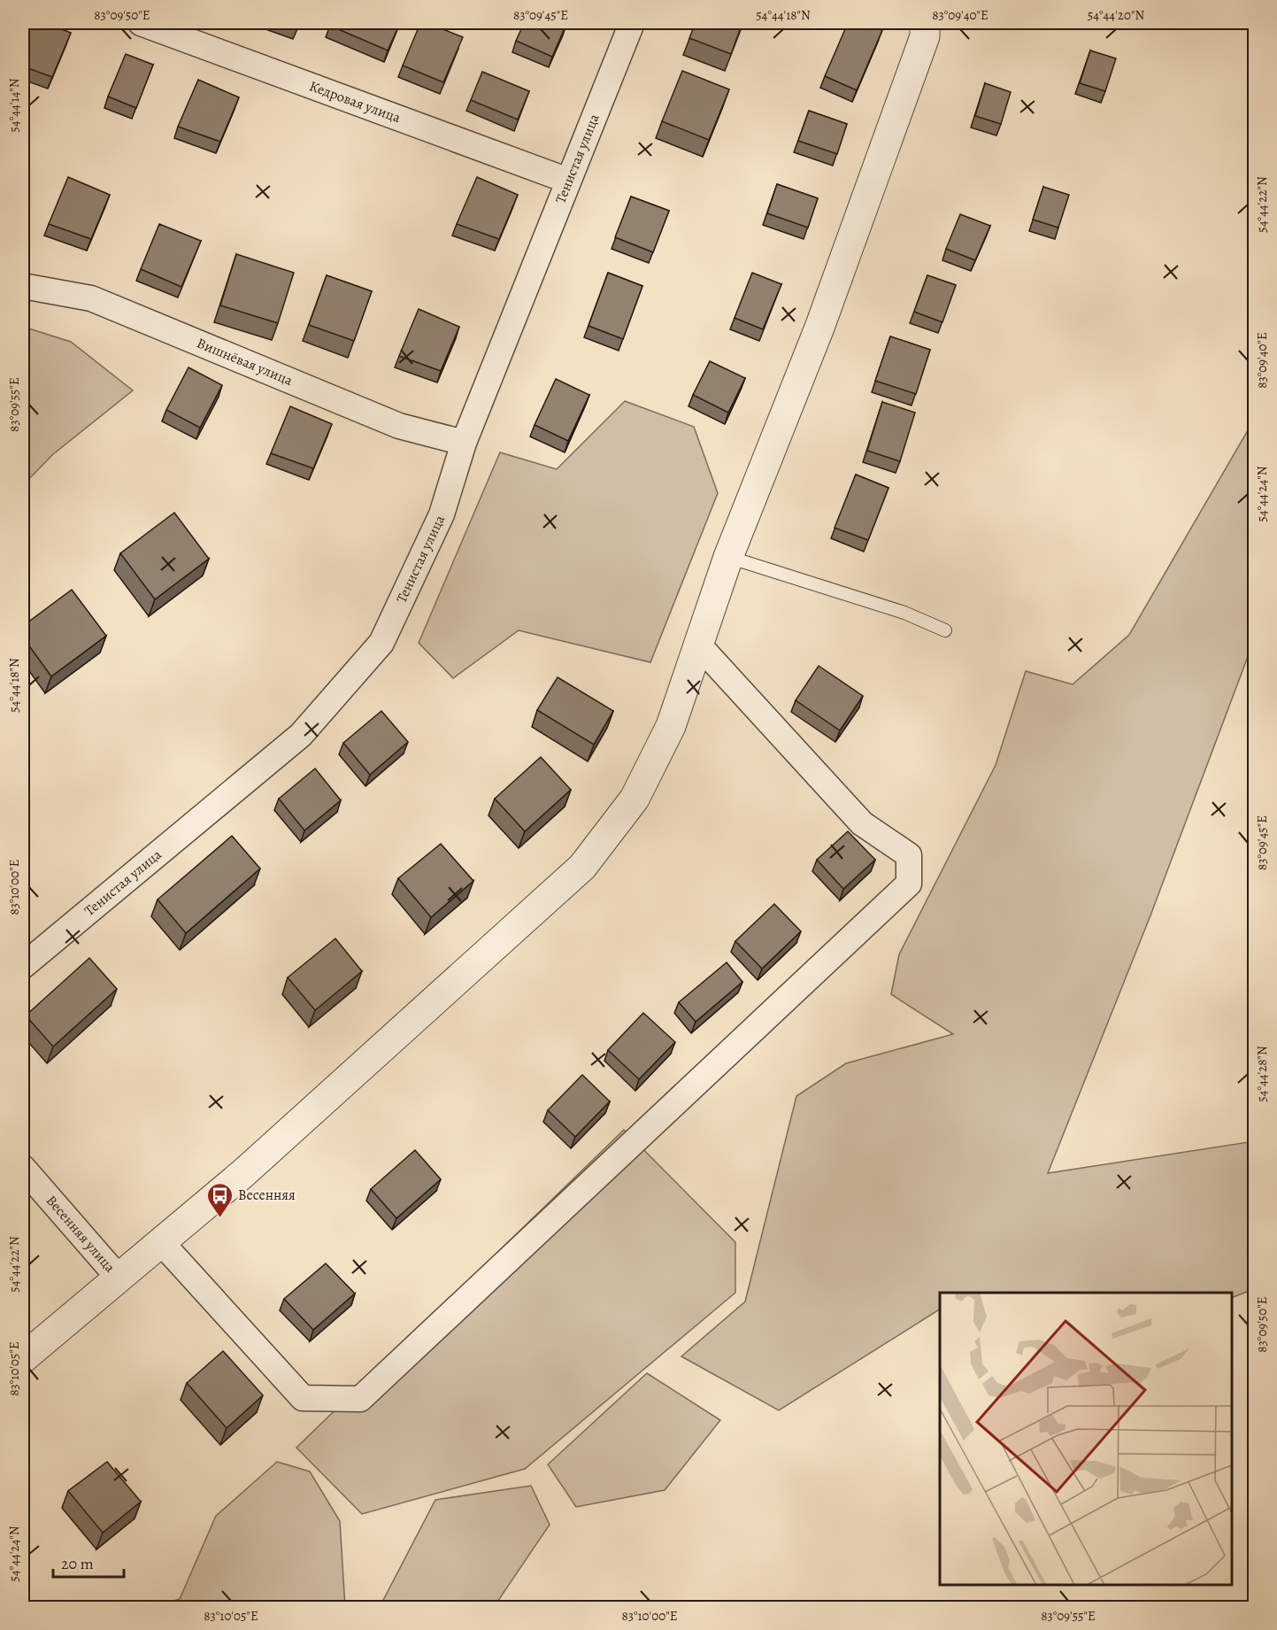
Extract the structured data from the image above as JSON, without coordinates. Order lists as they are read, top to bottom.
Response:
{
  "streets": {
    "street": [
      "Кедровая улица",
      "Тенистая улица",
      "Вишнёвая улица",
      "Весенняя улица"
    ]
  },
  "crossings": [
    ["Кедровая улица", "Тенистая улица"],
    ["Тенистая улица", "Вишнёвая улица"]
  ],
  "places": {
    "bus stop": ["Весенняя"]
  },
  "scale_bar": "20 m",
  "coordinates": [
    "83°09'50\"E",
    "83°09'45\"E",
    "54°44'18\"N",
    "83°09'40\"E",
    "54°44'20\"N",
    "54°44'14\"N",
    "54°44'22\"N",
    "83°09'55\"E",
    "54°44'24\"N",
    "83°10'00\"E",
    "54°44'28\"N",
    "83°10'05\"E"
  ]
}
